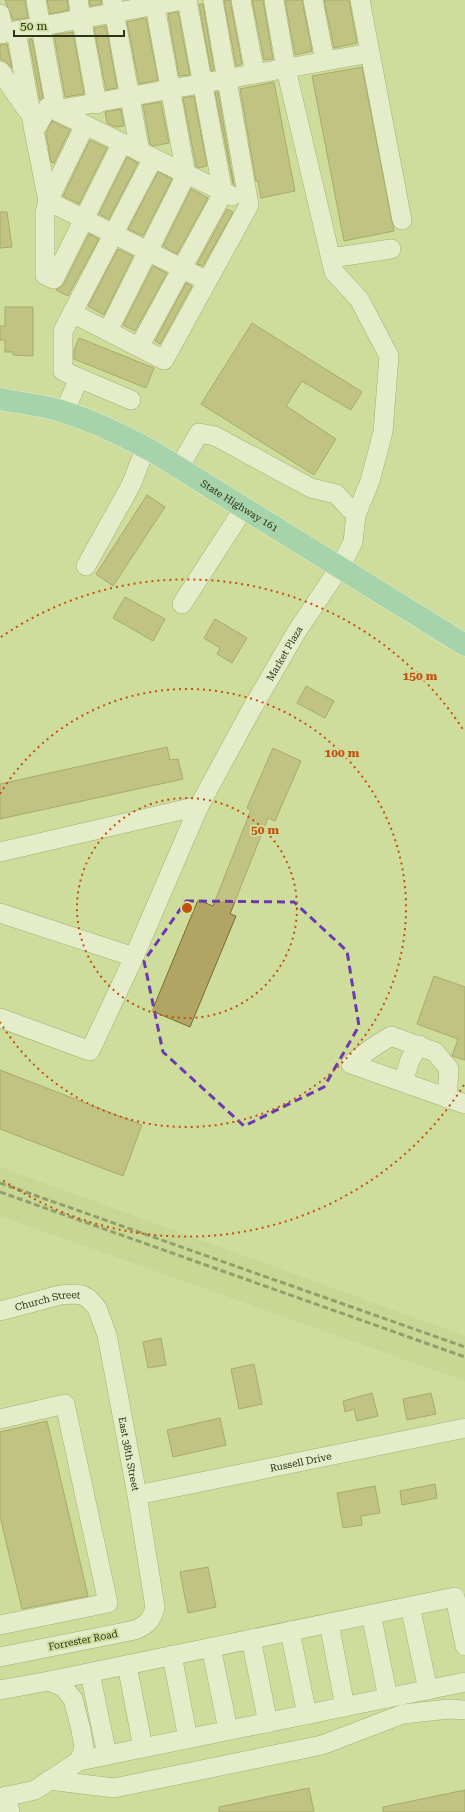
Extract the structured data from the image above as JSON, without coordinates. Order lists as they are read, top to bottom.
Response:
{
  "streets": {
    "main road": ["State Highway 161"],
    "street": [
      "Market Plaza",
      "Church Street",
      "East 38th Street",
      "Russell Drive",
      "Forrester Road"
    ]
  },
  "crossings": [
    ["State Highway 161", "Market Plaza"],
    ["Church Street", "East 38th Street"],
    ["East 38th Street", "Russell Drive"],
    ["East 38th Street", "Forrester Road"]
  ],
  "scale_bar": "50 m",
  "rings": ["150 m", "100 m", "50 m"]
}
